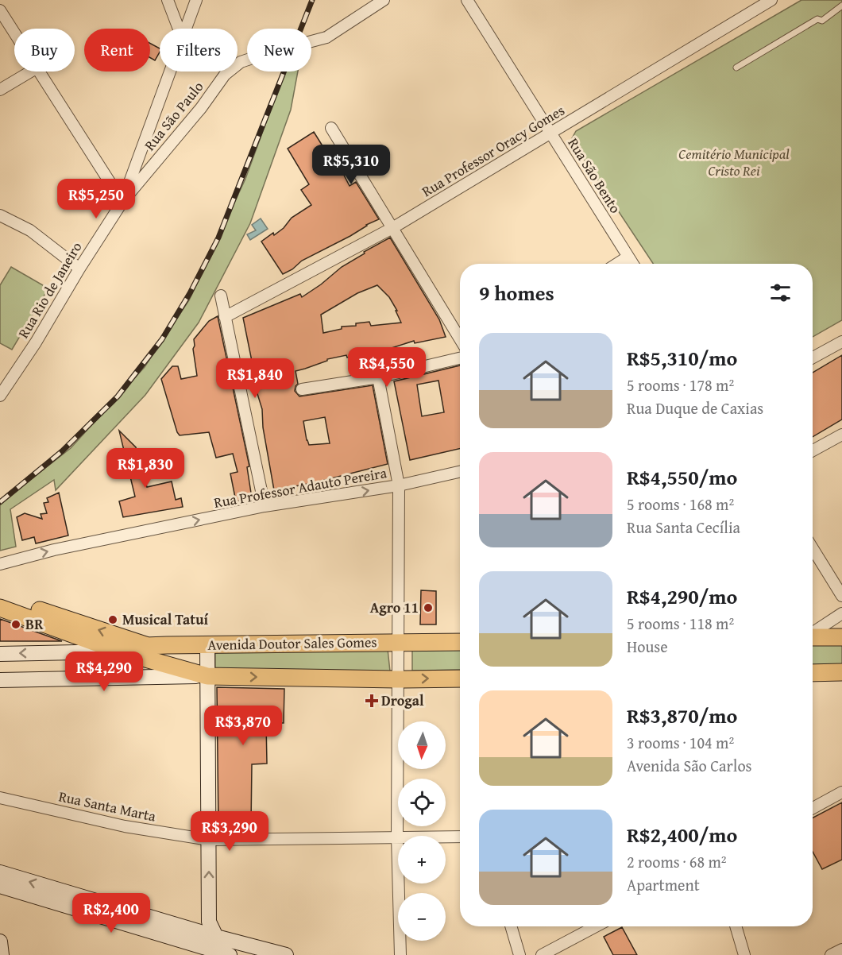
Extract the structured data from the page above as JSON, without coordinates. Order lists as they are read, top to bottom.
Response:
{
  "streets": {
    "main road": ["Avenida Doutor Sales Gomes"],
    "street": [
      "Rua São Paulo",
      "Rua Professor Oracy Gomes",
      "Rua São Bento",
      "Rua Rio de Janeiro",
      "Rua Professor Adauto Pereira",
      "Rua Santa Marta"
    ]
  },
  "crossings": [
    ["Rua São Paulo", "Rua Rio de Janeiro"],
    ["Rua Professor Oracy Gomes", "Rua São Bento"]
  ],
  "one_way": ["Rua Professor Adauto Pereira"],
  "parks": ["Cemitério Municipal Cristo Rei"],
  "places": {
    "other": ["Agro 11", "Musical Tatuí", "BR"],
    "health": ["Drogal"]
  },
  "north": "bottom",
  "page": {
    "chip": [
      "Buy",
      "Rent",
      "Filters",
      "New"
    ],
    "price": [
      "R$5,310",
      "R$5,250",
      "R$4,550",
      "R$1,840",
      "R$1,830",
      "R$4,290",
      "R$3,870",
      "R$3,290",
      "R$2,400"
    ],
    "heading": "9 homes",
    "list": [
      {
        "name": "R$5,310/mo",
        "note": "5 rooms · 178 m² · Rua Duque de Caxias"
      },
      {
        "name": "R$4,550/mo",
        "note": "5 rooms · 168 m² · Rua Santa Cecília"
      },
      {
        "name": "R$4,290/mo",
        "note": "5 rooms · 118 m² · House"
      },
      {
        "name": "R$3,870/mo",
        "note": "3 rooms · 104 m² · Avenida São Carlos"
      },
      {
        "name": "R$2,400/mo",
        "note": "2 rooms · 68 m² · Apartment"
      }
    ],
    "map_buttons": ["+", "−"]
  }
}
